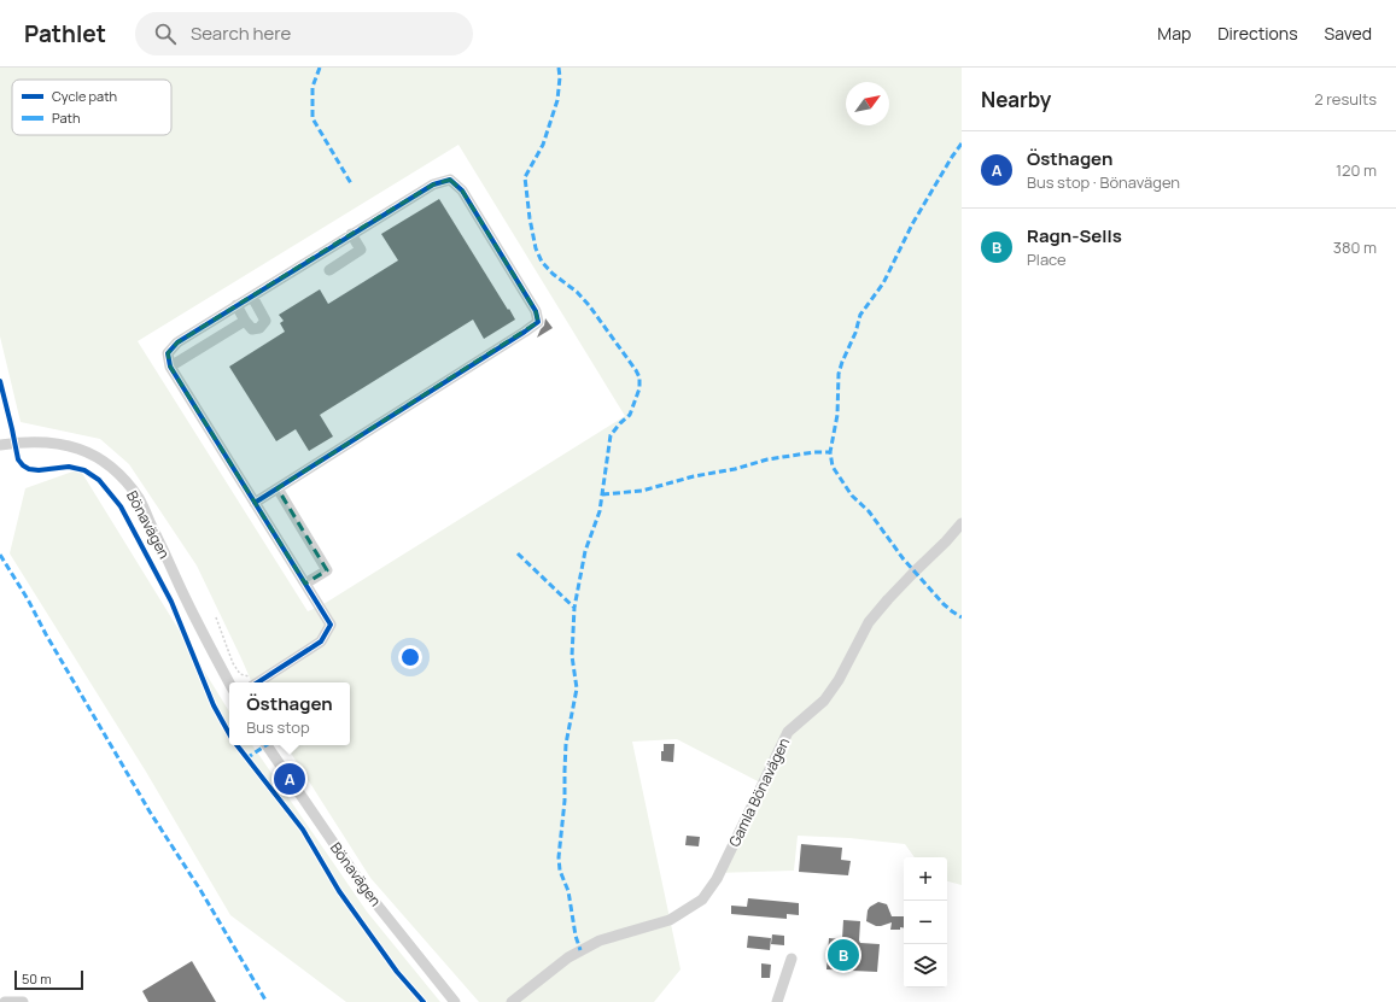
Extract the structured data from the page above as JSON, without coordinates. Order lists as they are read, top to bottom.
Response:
{
  "streets": {
    "street": ["Bönavägen", "Gamla Bönavägen"]
  },
  "legend": ["Cycle path", "Path"],
  "scale_bar": "50 m",
  "north": "top right",
  "page": {
    "header": "Pathlet",
    "search": "Search here",
    "nav": ["Map", "Directions", "Saved"],
    "heading": ["Nearby", "2 results"],
    "list": [
      {
        "mark": "A",
        "name": "Östhagen",
        "note": "Bus stop · Bönavägen",
        "value": "120 m"
      },
      {
        "mark": "B",
        "name": "Ragn-Sells",
        "note": "Place",
        "value": "380 m"
      }
    ],
    "popup": ["Östhagen", "Bus stop"],
    "pins": ["A", "B"],
    "map_buttons": ["+", "−"],
    "scale": "50 m"
  }
}
